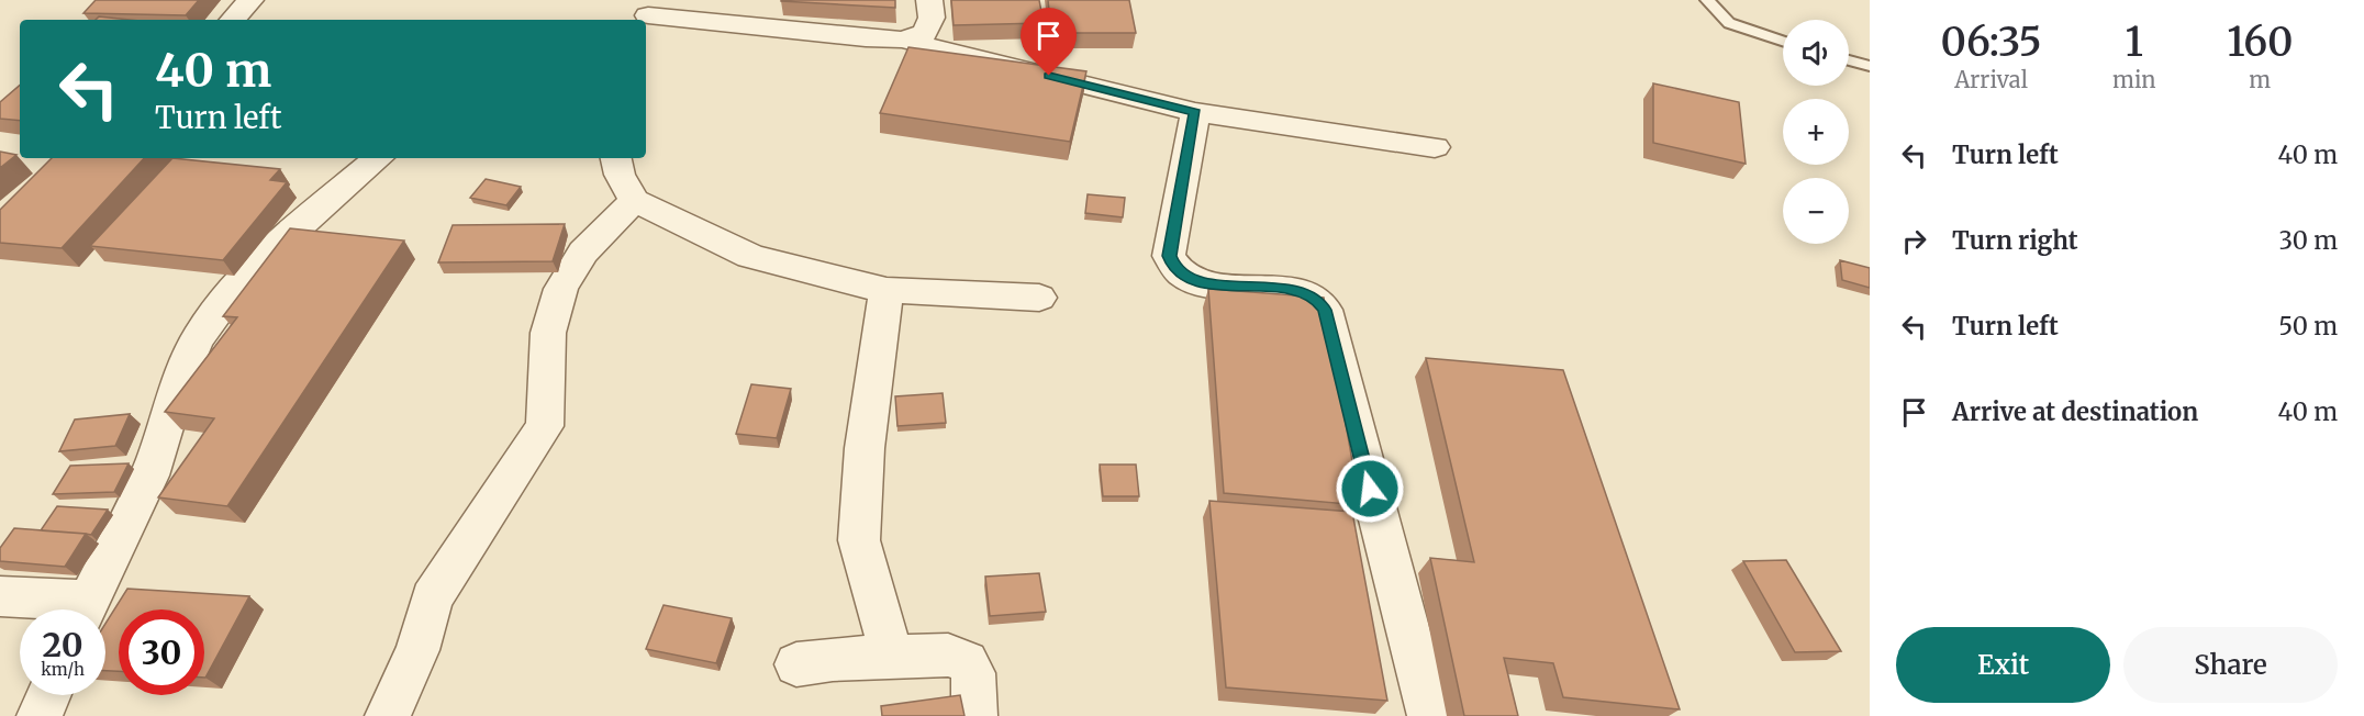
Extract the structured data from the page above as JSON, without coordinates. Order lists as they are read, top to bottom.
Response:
{
  "page": {
    "eta": [
      "06:35",
      "Arrival",
      "1",
      "min",
      "160",
      "m"
    ],
    "map_buttons": ["+", "−"],
    "turn": ["40 m", "Turn left"],
    "list": [
      {
        "name": "Turn left",
        "value": "40 m"
      },
      {
        "name": "Turn right",
        "value": "30 m"
      },
      {
        "name": "Turn left",
        "value": "50 m"
      },
      {
        "name": "Arrive at destination",
        "value": "40 m"
      }
    ],
    "speed": "20 km/h",
    "limit": "30",
    "buttons": ["Exit", "Share"]
  }
}
